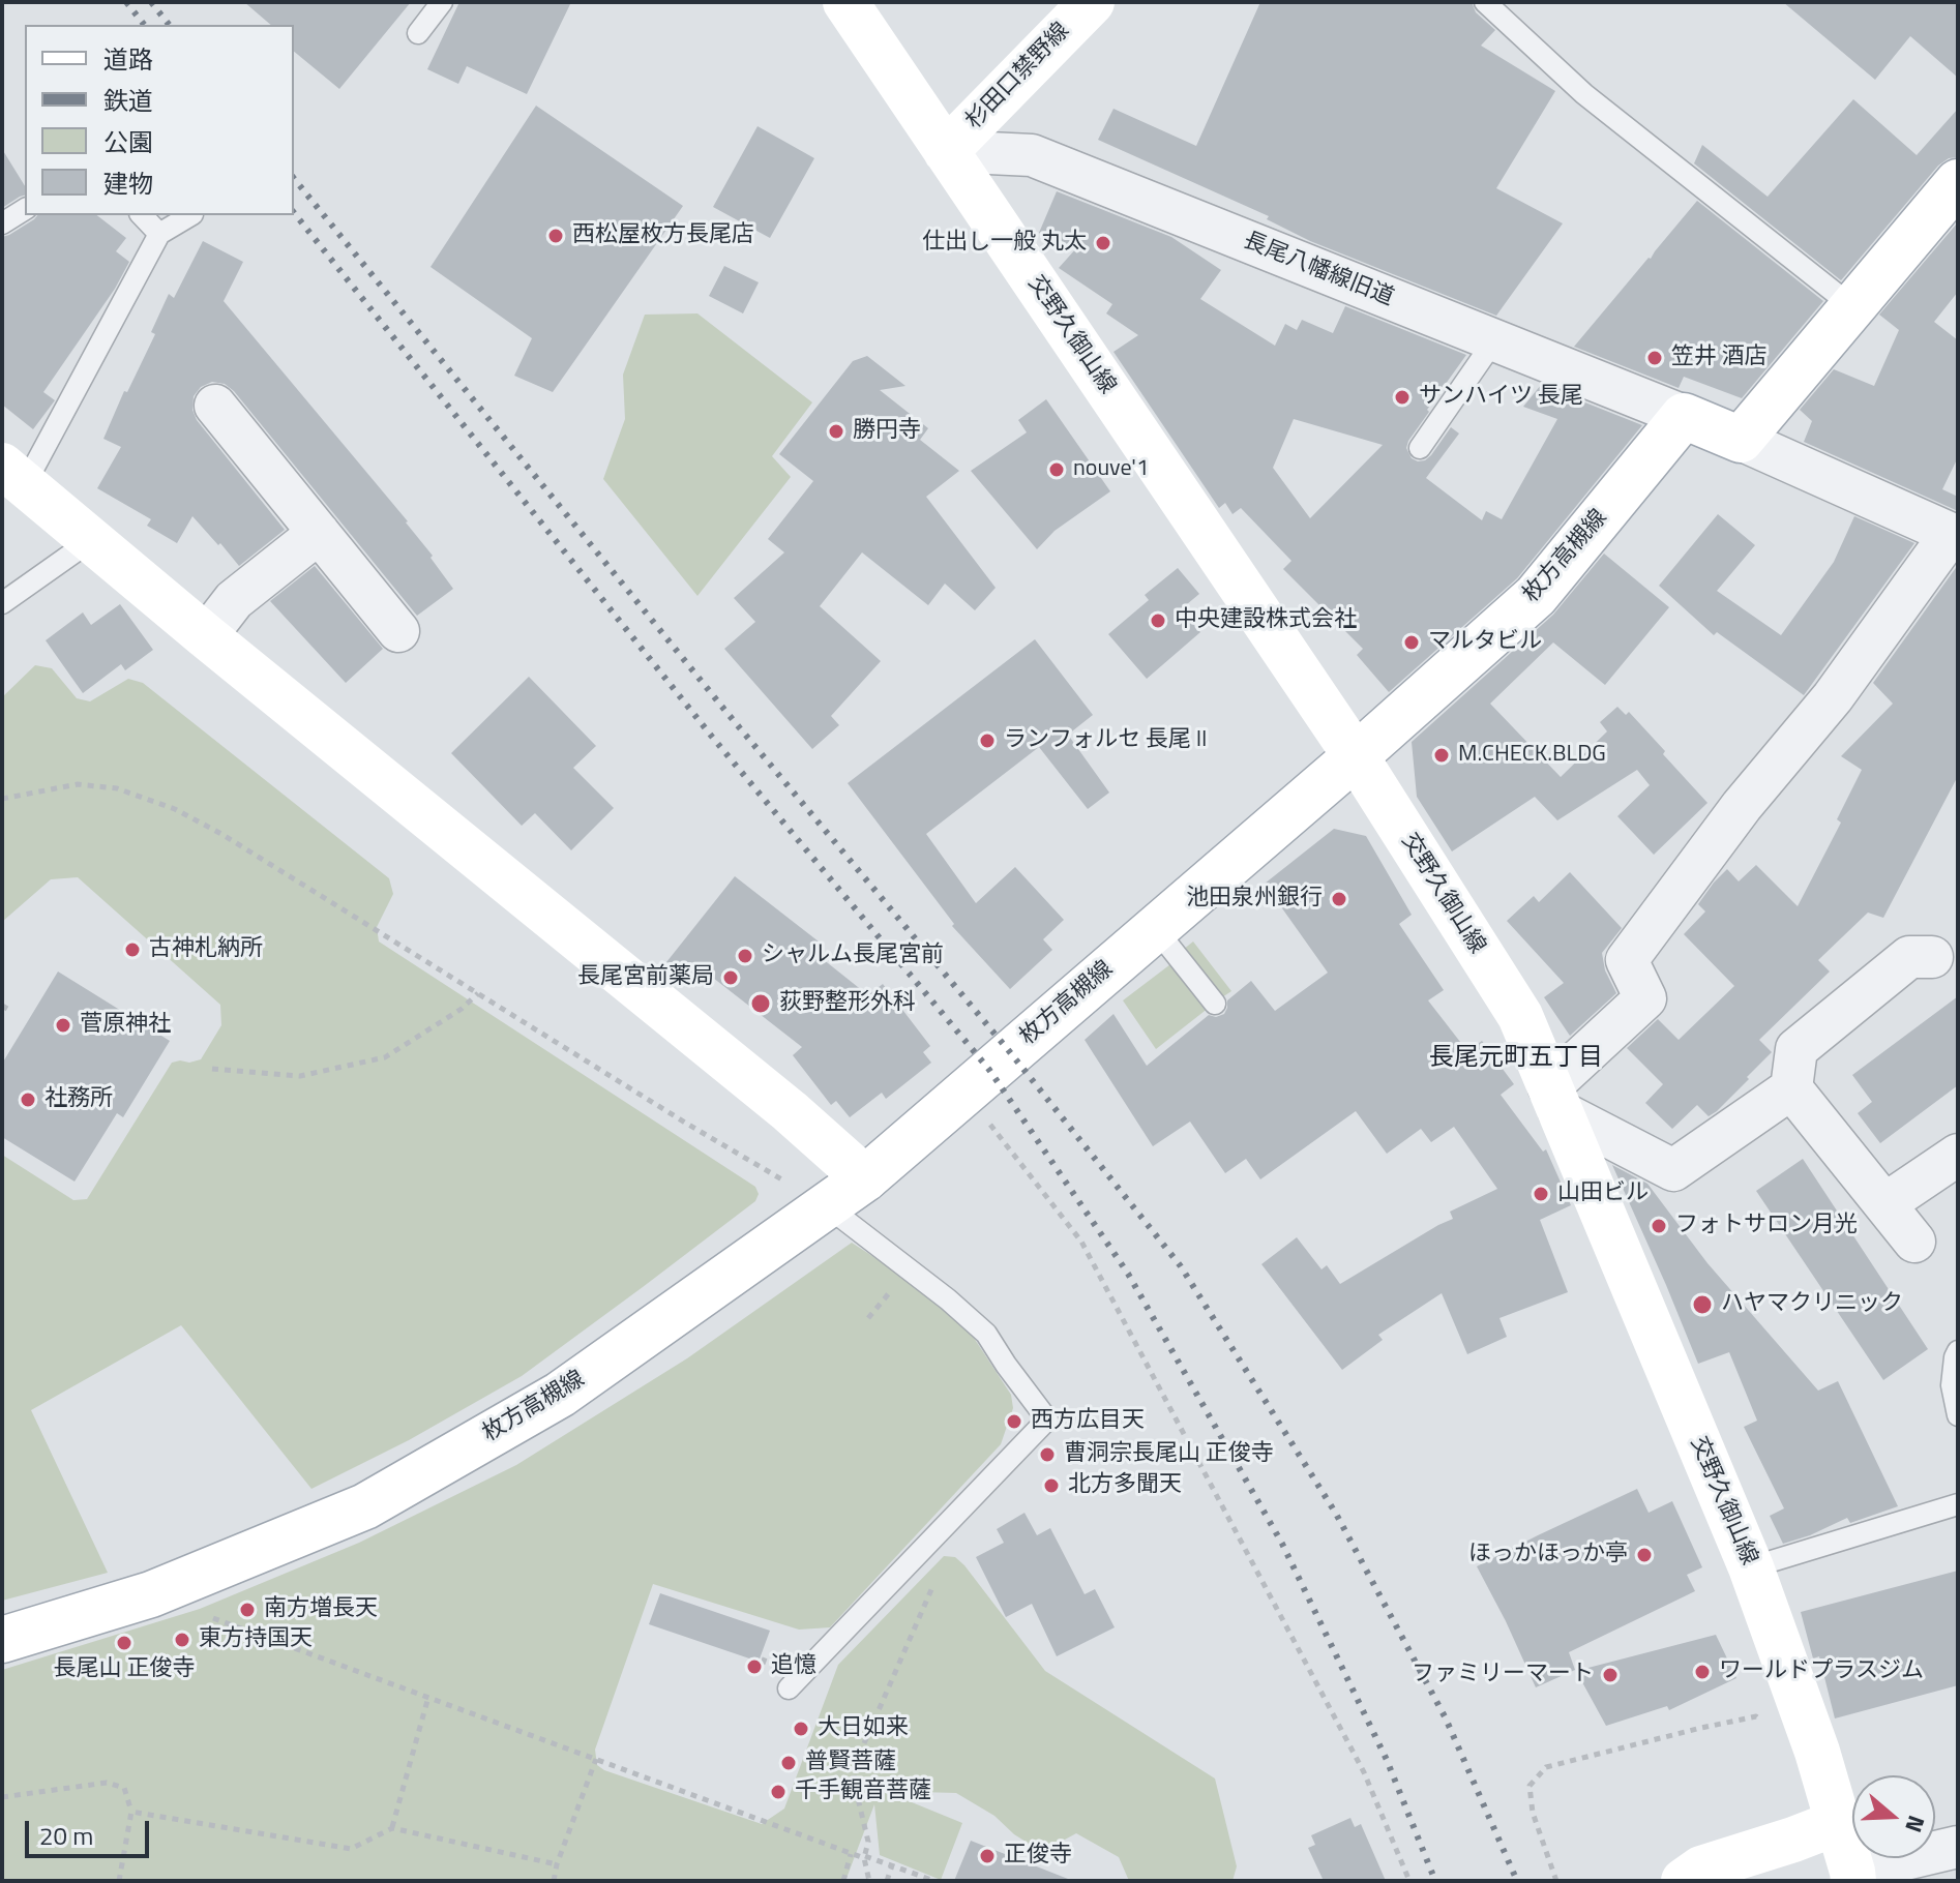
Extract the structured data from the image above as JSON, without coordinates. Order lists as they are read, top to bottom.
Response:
{
  "streets": {
    "main road": ["杉田口禁野線", "交野久御山線", "枚方高槻線"],
    "street": ["長尾八幡線旧道"]
  },
  "crossings": [
    ["杉田口禁野線", "長尾八幡線旧道"],
    ["杉田口禁野線", "交野久御山線"],
    ["長尾八幡線旧道", "交野久御山線"],
    ["長尾八幡線旧道", "枚方高槻線"],
    ["交野久御山線", "枚方高槻線"]
  ],
  "districts": ["長尾元町五丁目"],
  "places": [
    "西松屋枚方長尾店",
    "仕出し一般 丸太",
    "笠井 酒店",
    "サンハイツ 長尾",
    "勝円寺",
    "nouve'1",
    "中央建設株式会社",
    "マルタビル",
    "ランフォルセ 長尾 II",
    "M.CHECK.BLDG",
    "池田泉州銀行",
    "古神札納所",
    "シャルム長尾宮前",
    "長尾宮前薬局",
    "荻野整形外科",
    "菅原神社",
    "社務所",
    "山田ビル",
    "フォトサロン月光",
    "ハヤマクリニック",
    "西方広目天",
    "曹洞宗長尾山 正俊寺",
    "北方多聞天",
    "ほっかほっか亭",
    "南方増長天",
    "東方持国天",
    "長尾山 正俊寺",
    "追憶",
    "ワールドプラスジム",
    "ファミリーマート",
    "大日如来",
    "普賢菩薩",
    "千手観音菩薩",
    "正俊寺"
  ],
  "legend": [
    "道路",
    "鉄道",
    "公園",
    "建物"
  ],
  "scale_bar": "20 m",
  "north": "right"
}
